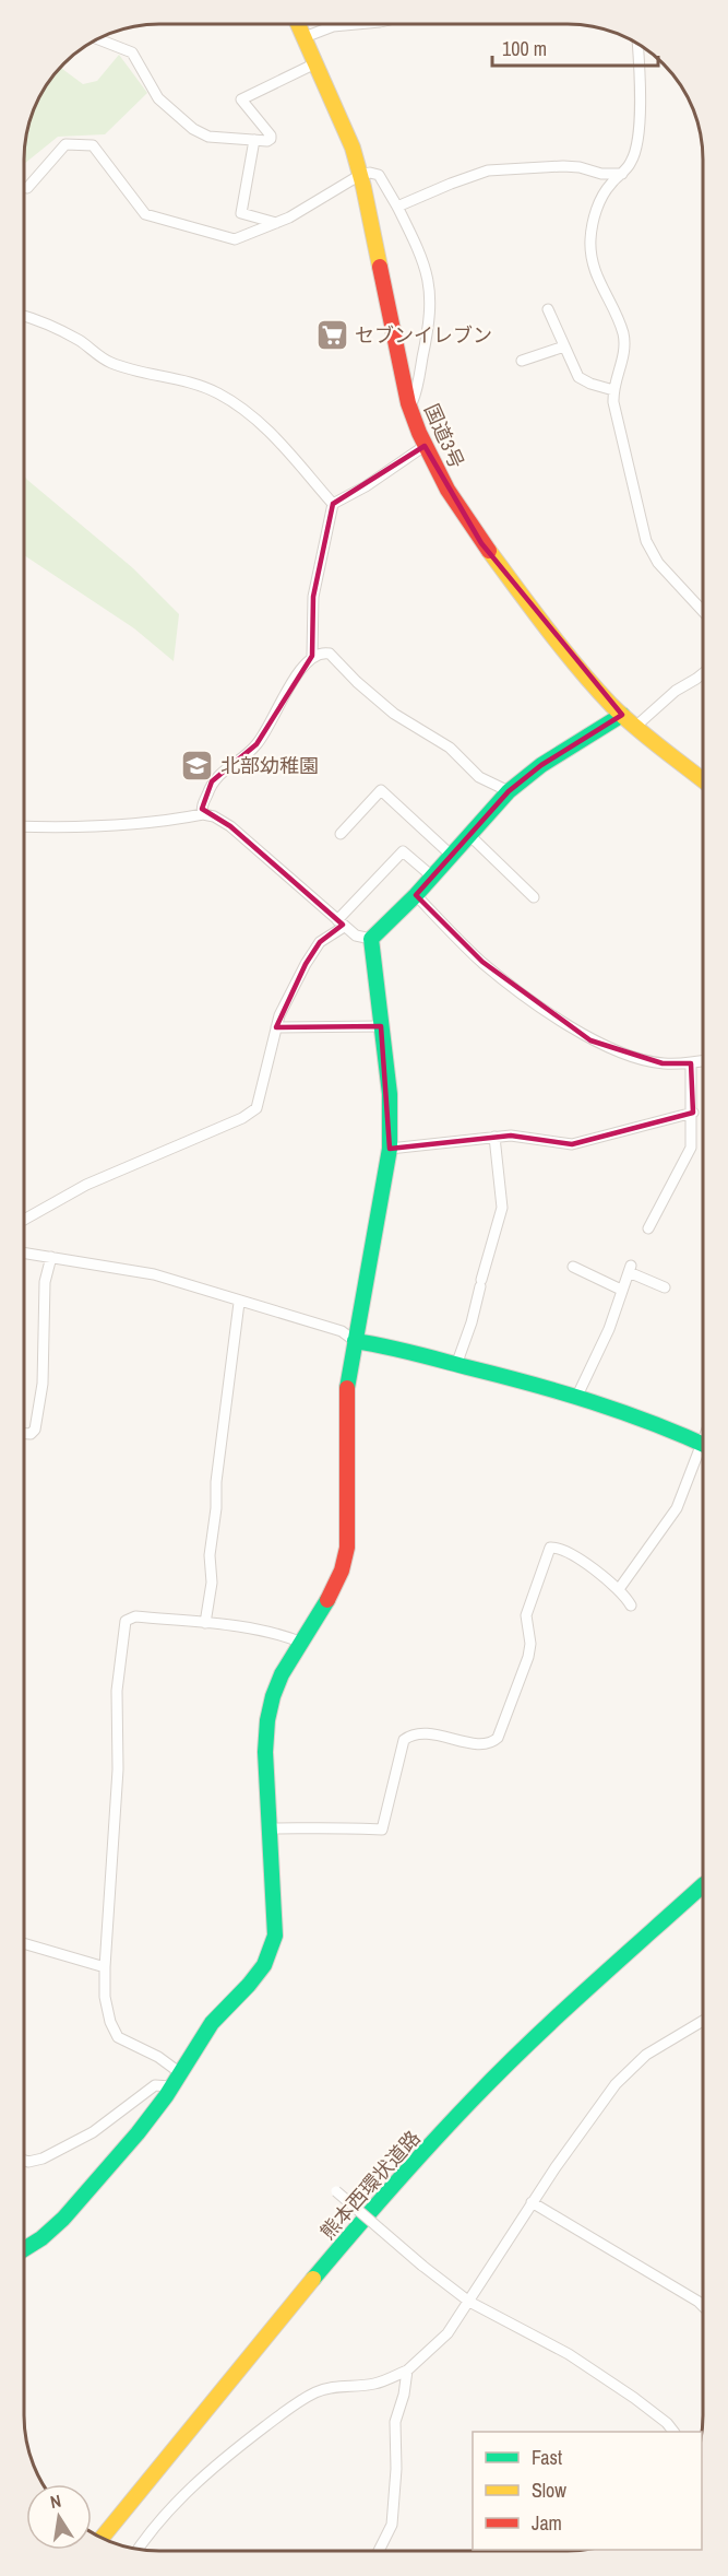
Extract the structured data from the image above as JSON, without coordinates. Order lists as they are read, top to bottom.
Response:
{
  "streets": {
    "main road": ["国道3号", "熊本西環状道路"]
  },
  "places": {
    "supermarket": ["セブンイレブン"],
    "school or university": ["北部幼稚園"]
  },
  "legend": ["Fast", "Slow", "Jam"],
  "scale_bar": "100 m",
  "north": "top"
}
